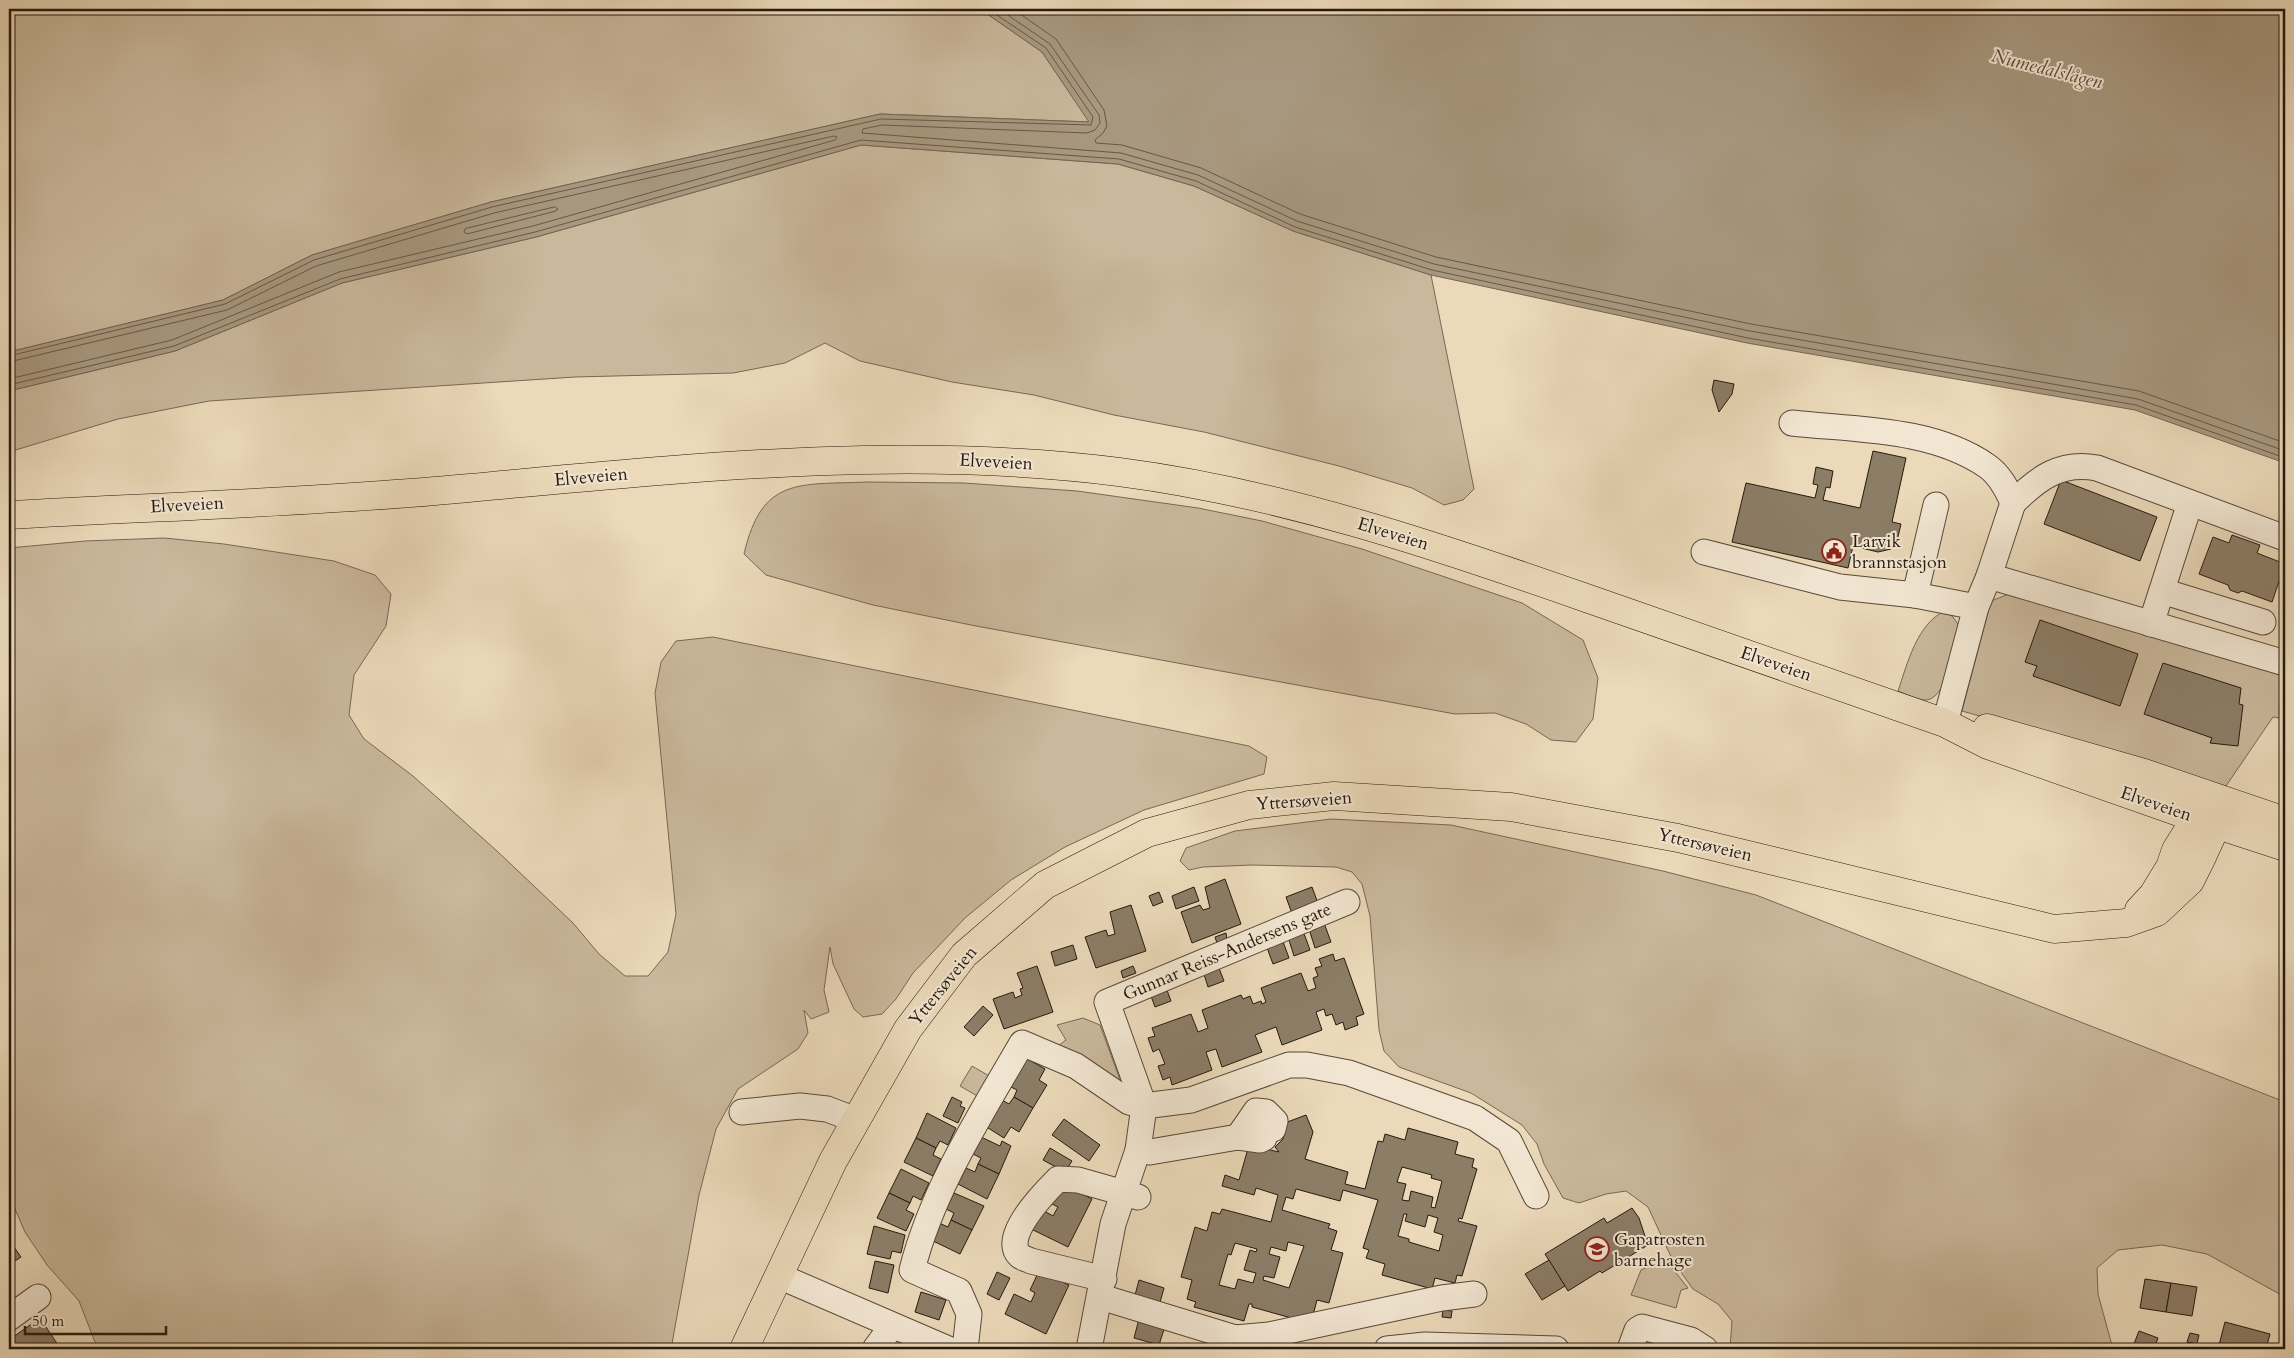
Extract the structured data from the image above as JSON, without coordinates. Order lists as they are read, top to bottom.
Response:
{
  "streets": {
    "main road": ["Elveveien", "Yttersøveien"],
    "street": ["Gunnar Reiss-Andersens gate"]
  },
  "crossings": [
    ["Elveveien", "Yttersøveien"]
  ],
  "water": ["Numedalslågen"],
  "places": {
    "public building": ["Larvik brannstasjon"],
    "school or university": ["Gapatrosten barnehage"]
  },
  "scale_bar": "50 m"
}
